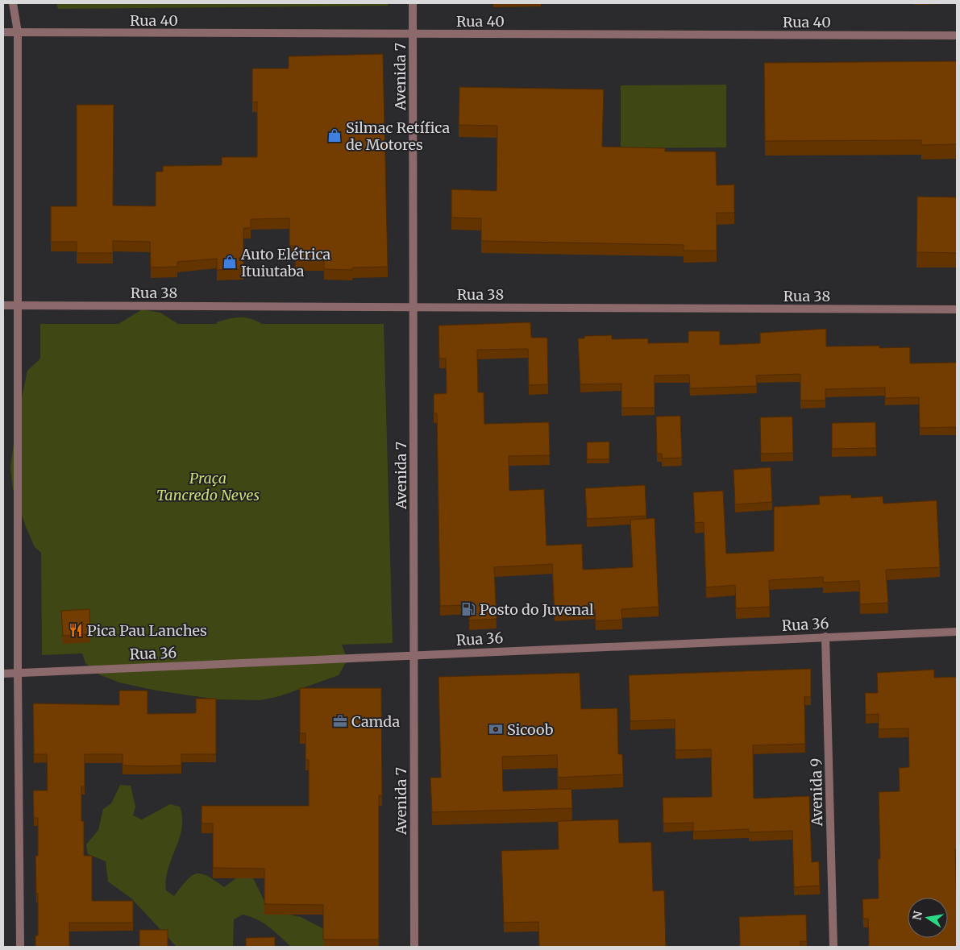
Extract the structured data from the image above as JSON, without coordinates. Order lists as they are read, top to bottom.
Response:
{
  "streets": {
    "street": [
      "Rua 40",
      "Avenida 7",
      "Rua 38",
      "Rua 36",
      "Avenida 9"
    ]
  },
  "crossings": [
    ["Rua 40", "Avenida 7"],
    ["Avenida 7", "Rua 38"],
    ["Avenida 7", "Rua 36"],
    ["Rua 36", "Avenida 9"]
  ],
  "parks": ["Praça Tancredo Neves"],
  "places": {
    "shop": ["Silmac Retífica de Motores", "Auto Elétrica Ituiutaba"],
    "fuel station": ["Posto do Juvenal"],
    "restaurant": ["Pica Pau Lanches"],
    "office": ["Camda"],
    "bank": ["Sicoob"]
  },
  "north": "left"
}
